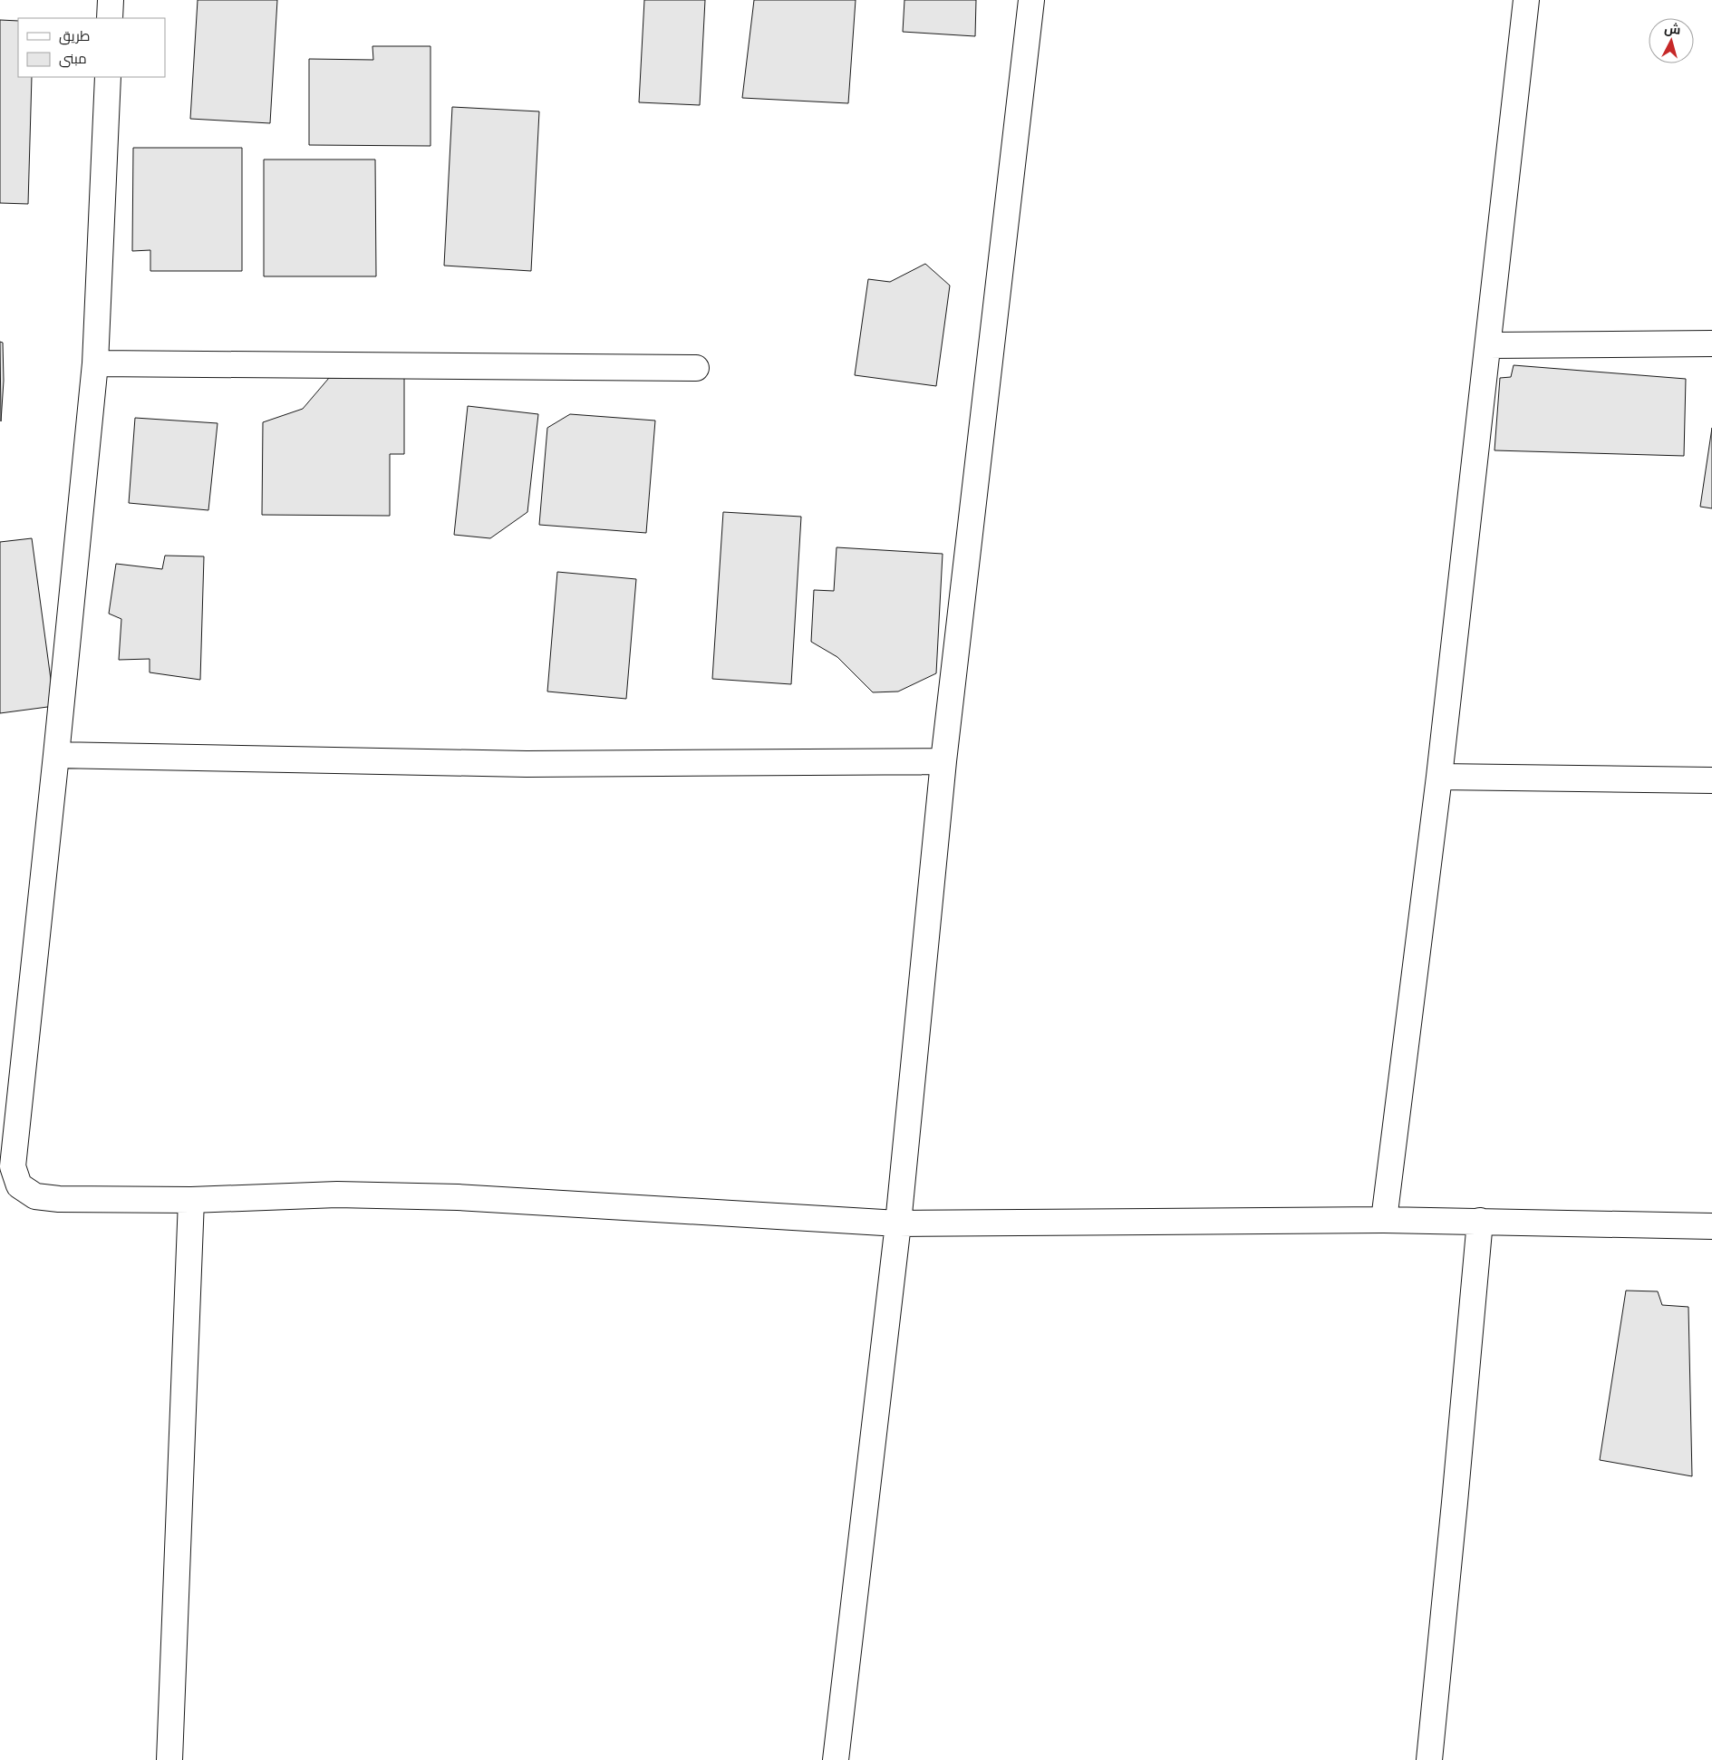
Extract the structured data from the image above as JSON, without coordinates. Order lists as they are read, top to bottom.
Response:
{
  "legend": ["طريق", "مبنى"],
  "north": "top"
}
